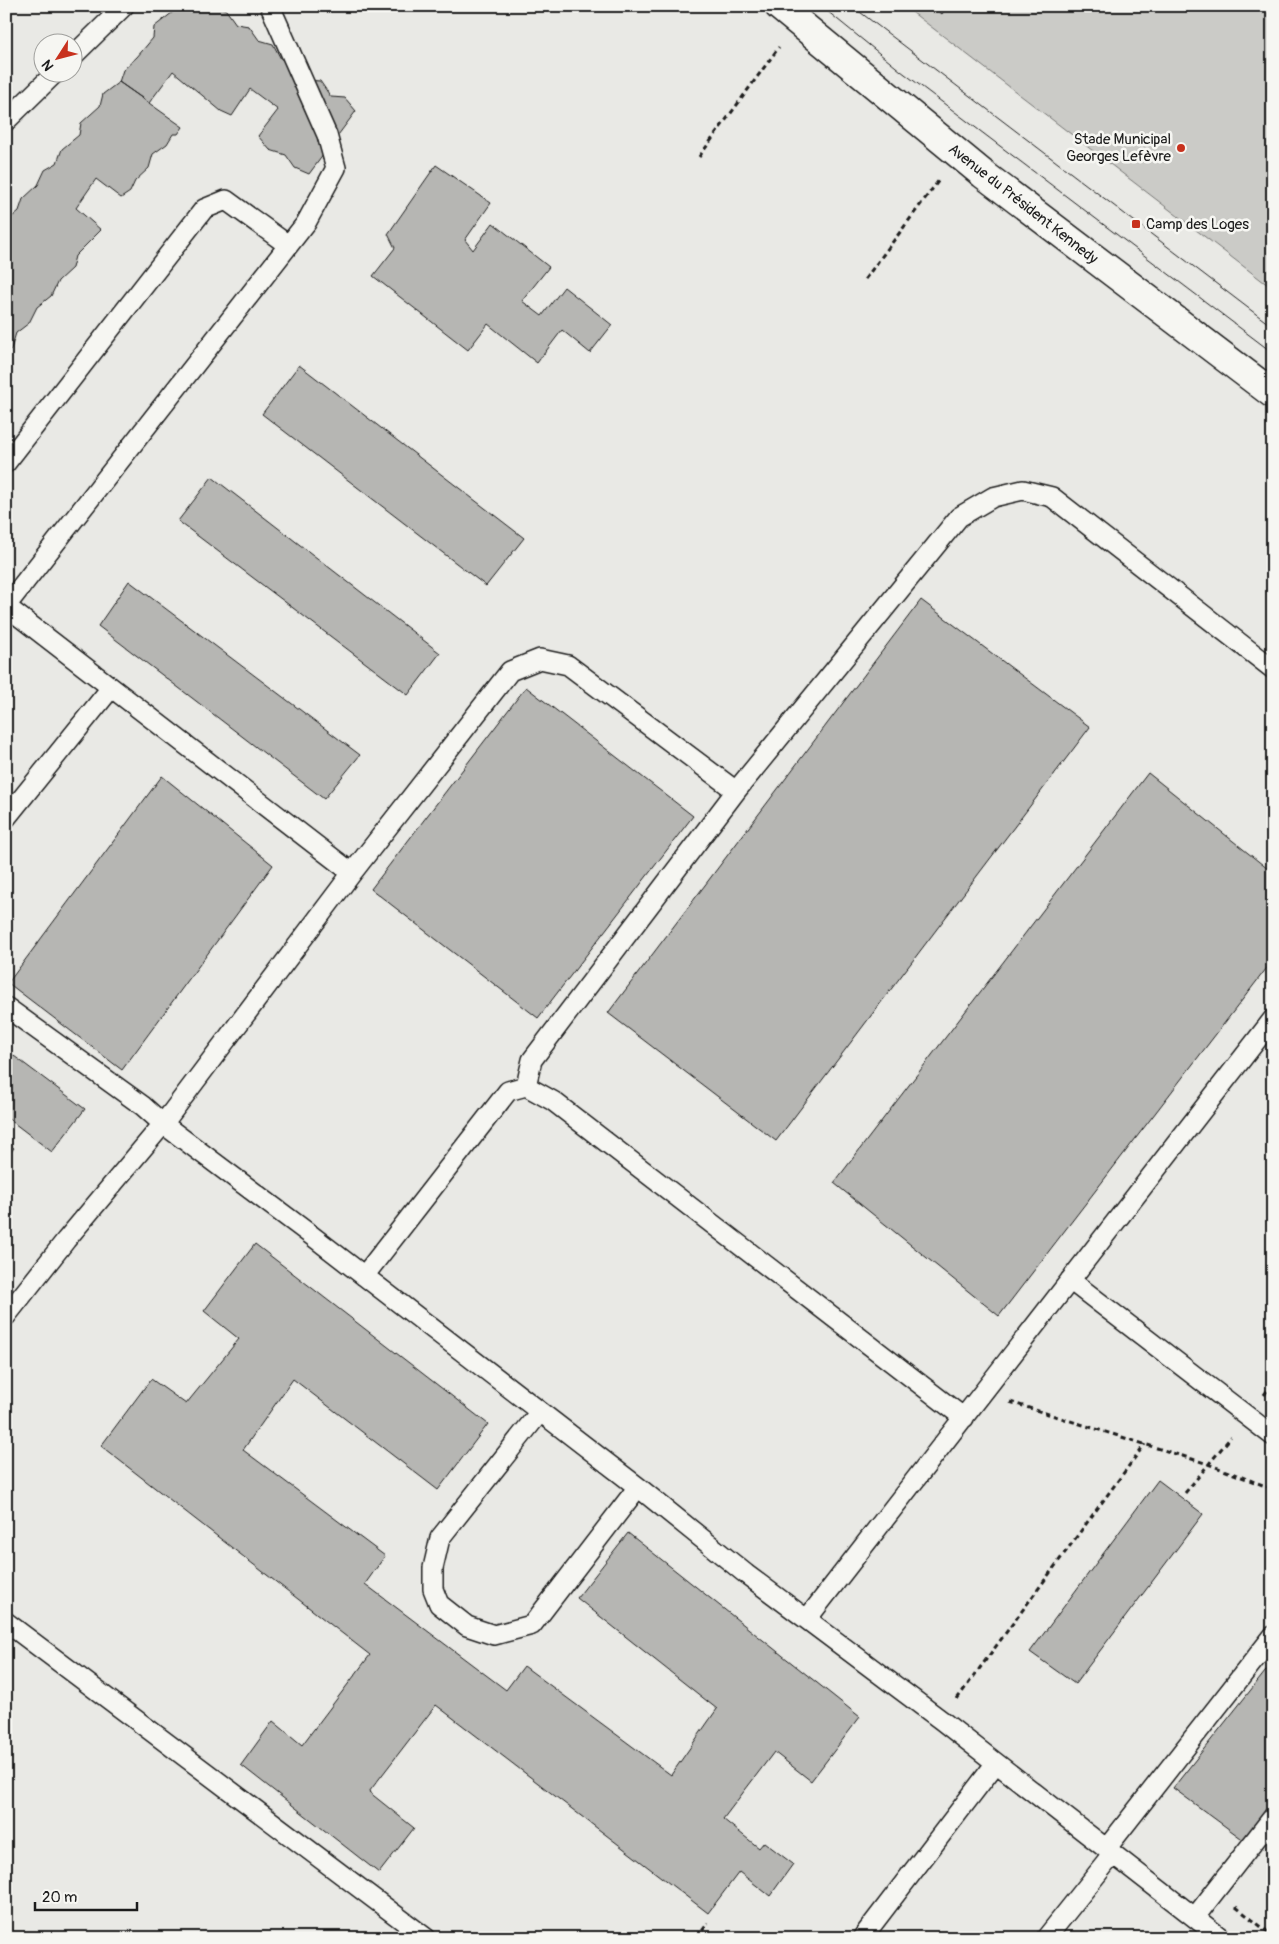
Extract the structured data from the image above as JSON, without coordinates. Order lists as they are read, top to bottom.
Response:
{
  "streets": {
    "street": ["Avenue du Président Kennedy"]
  },
  "places": {
    "other": ["Stade Municipal Georges Lefèvre"],
    "transit": ["Camp des Loges"]
  },
  "scale_bar": "20 m",
  "north": "bottom left"
}
